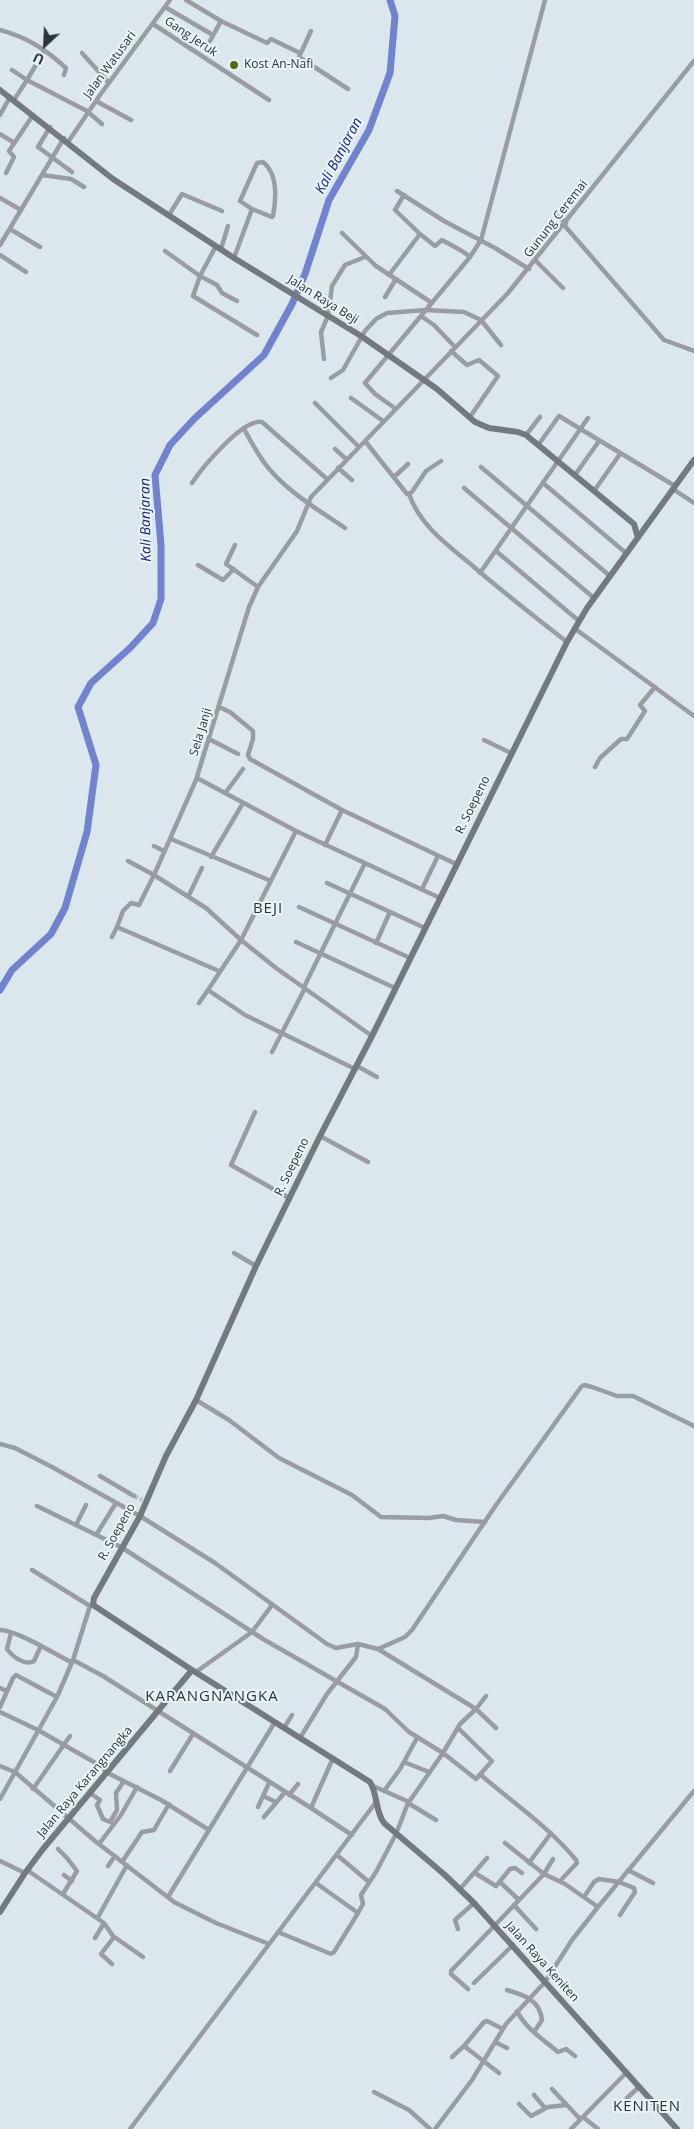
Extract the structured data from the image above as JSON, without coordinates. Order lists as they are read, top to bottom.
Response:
{
  "streets": {
    "street": [
      "Gang Jeruk",
      "Jalan Watusari",
      "Gunung Ceremai",
      "Jalan Raya Beji",
      "Sela Janji",
      "R. Soepeno",
      "Jalan Raya Karangnangka",
      "Jalan Raya Keniten"
    ]
  },
  "crossings": [
    ["Gang Jeruk", "Jalan Watusari"],
    ["Jalan Watusari", "Jalan Raya Beji"],
    ["Gunung Ceremai", "Jalan Raya Beji"],
    ["Gunung Ceremai", "Sela Janji"],
    ["Jalan Raya Beji", "Sela Janji"]
  ],
  "districts": ["BEJI", "KARANGNANGKA", "KENITEN"],
  "water": ["Kali Banjaran"],
  "places": ["Kost An-Nafi"],
  "north": "bottom left"
}
